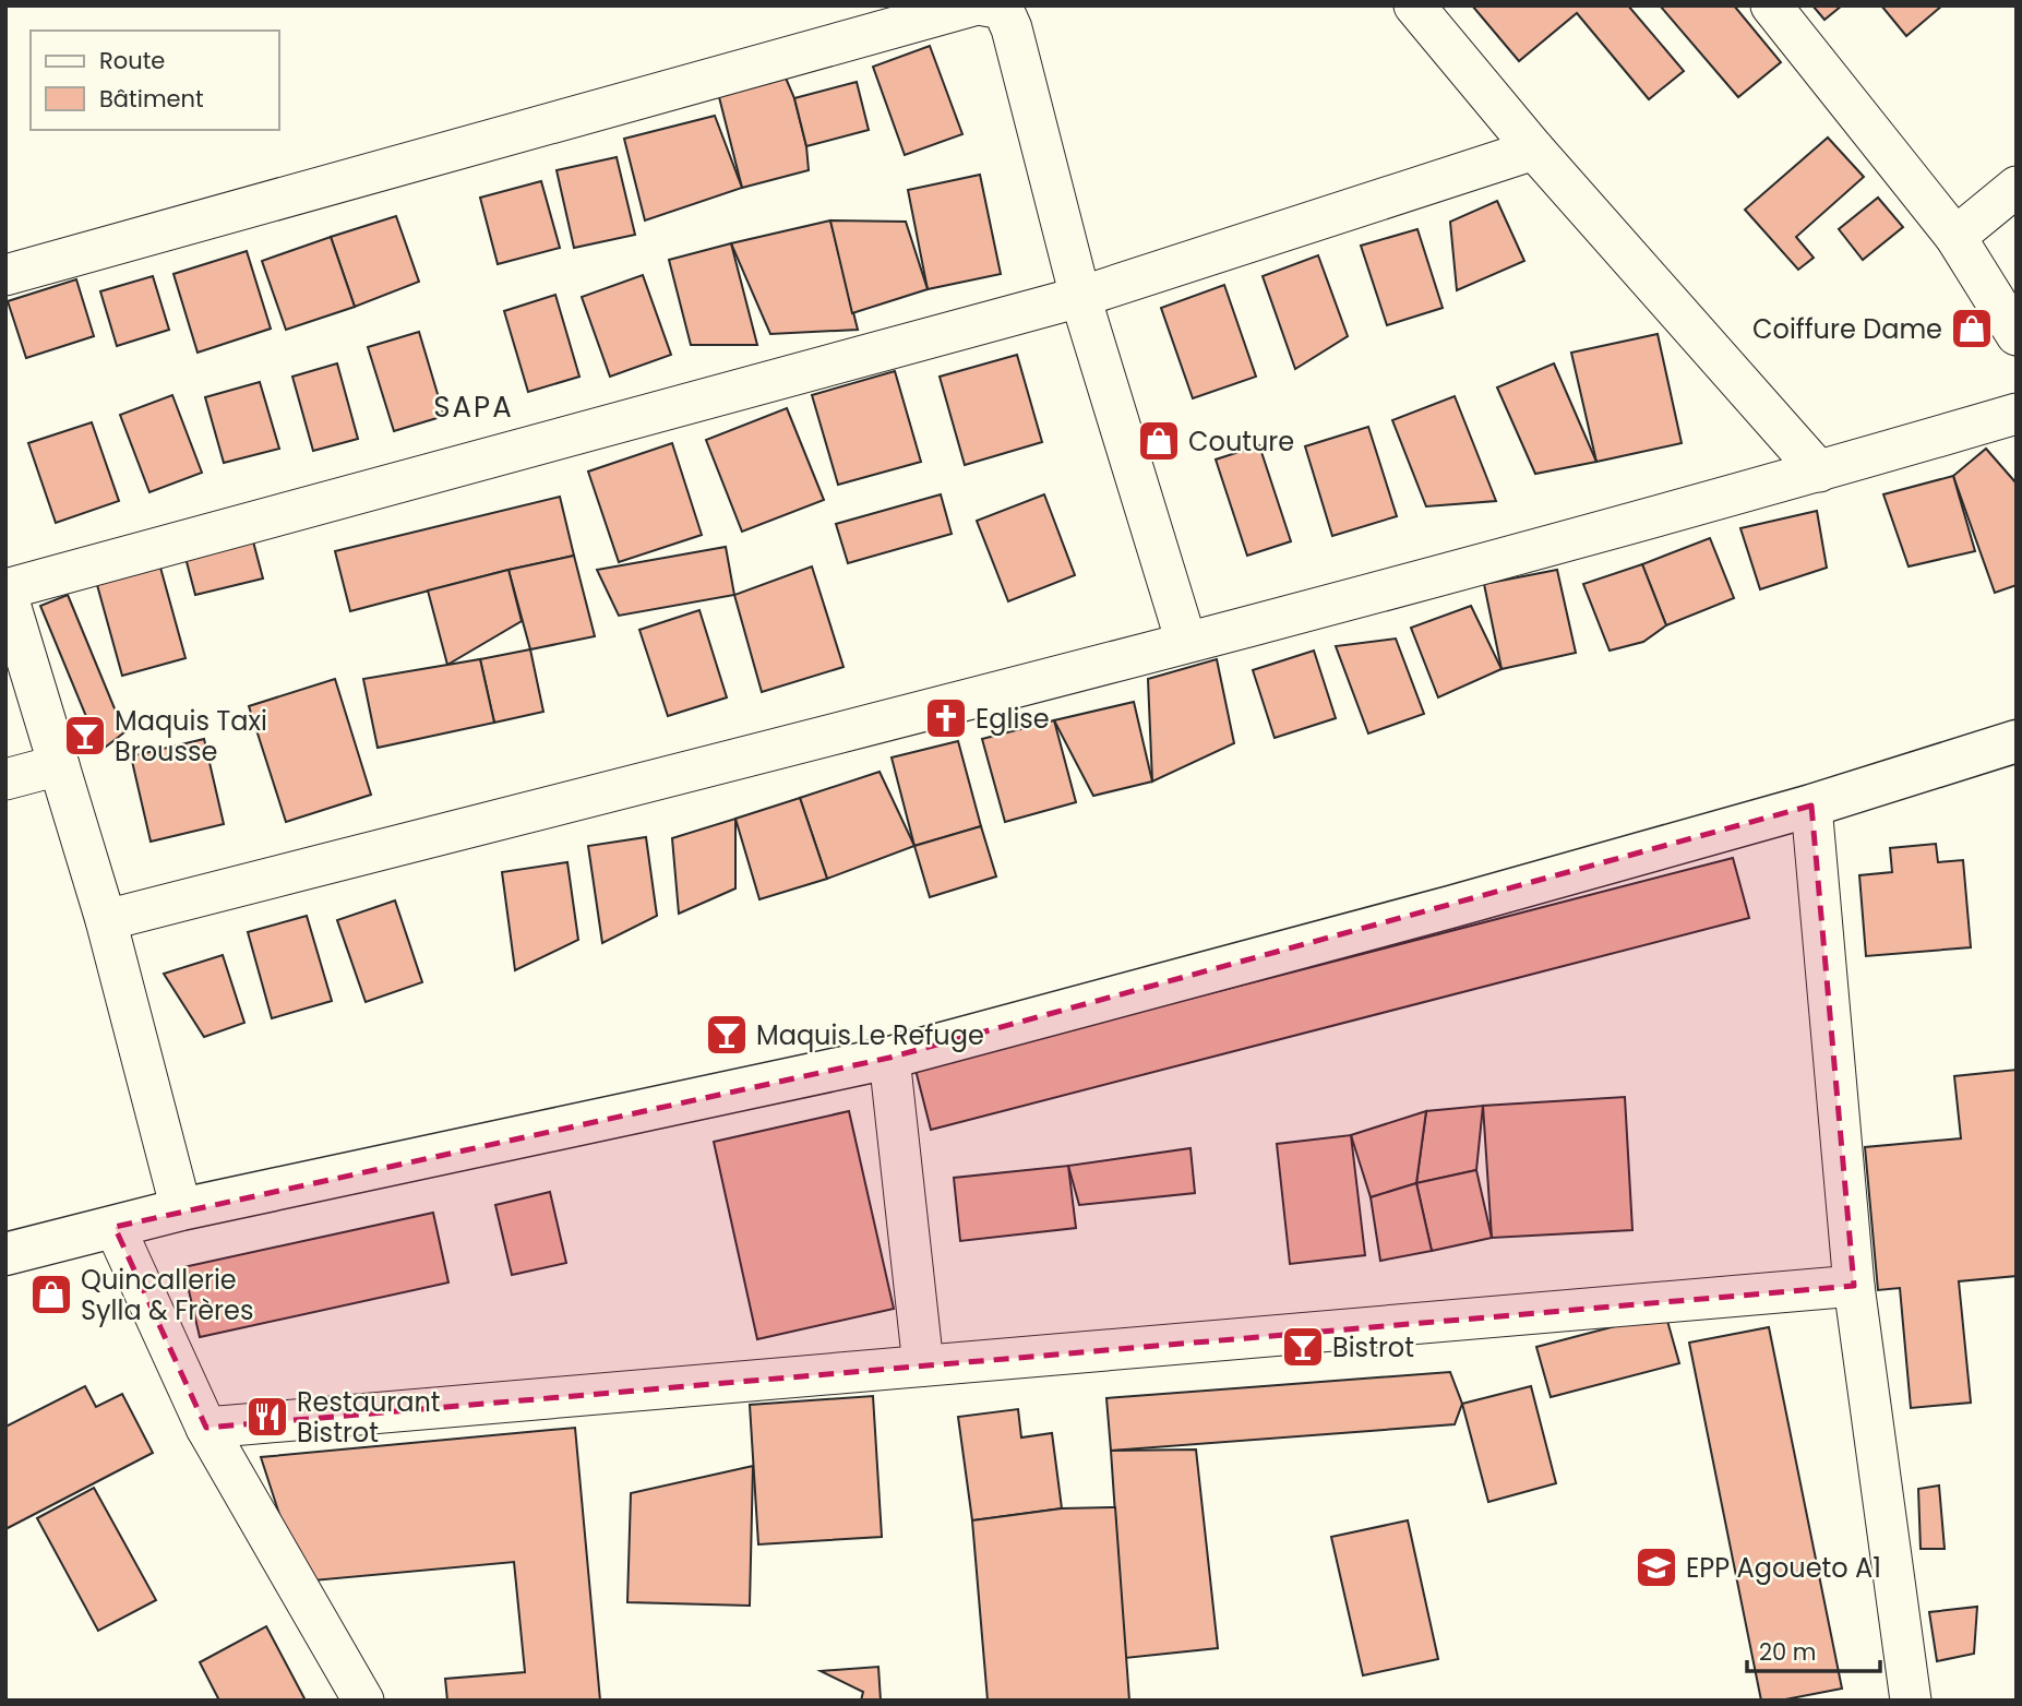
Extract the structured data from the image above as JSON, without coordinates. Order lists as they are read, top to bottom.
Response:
{
  "districts": ["SAPA"],
  "places": {
    "shop": ["Coiffure Dame", "Couture", "Quincallerie Sylla & Frères"],
    "church": ["Eglise"],
    "bar": ["Maquis Taxi Brousse", "Maquis Le Refuge", "Bistrot"],
    "restaurant": ["Restaurant Bistrot"],
    "school or university": ["EPP Agoueto A1"]
  },
  "legend": ["Route", "Bâtiment"],
  "scale_bar": "20 m"
}
